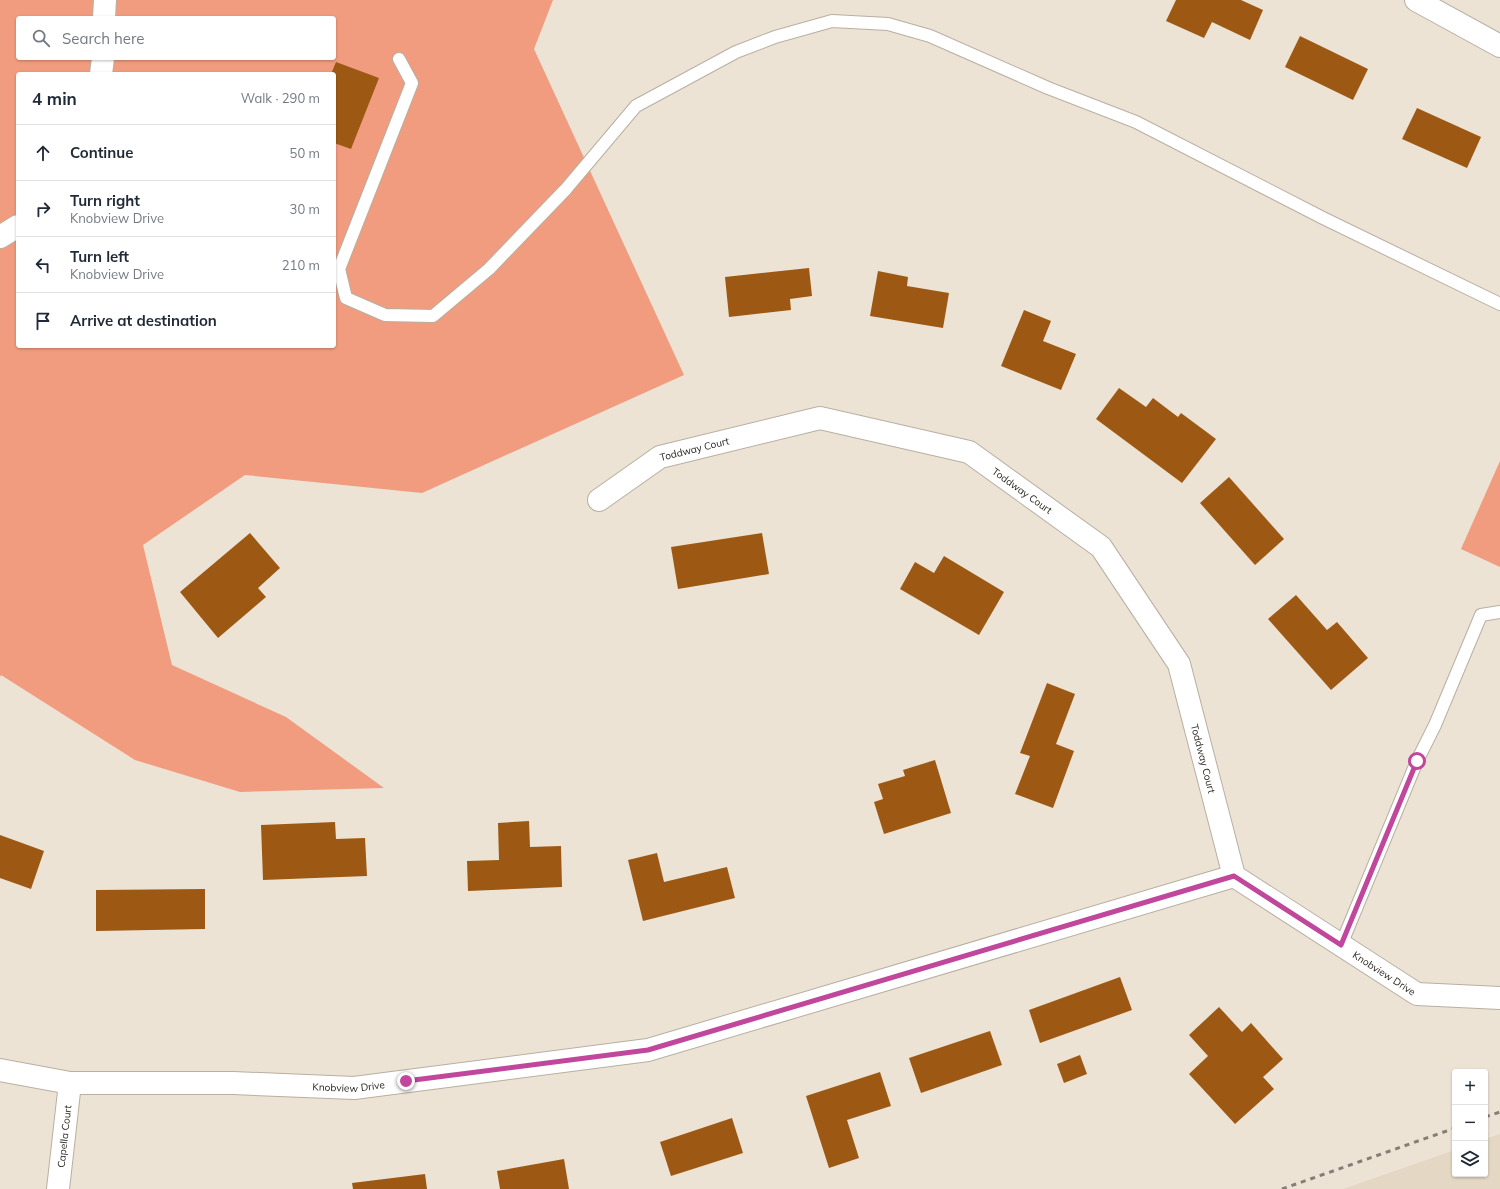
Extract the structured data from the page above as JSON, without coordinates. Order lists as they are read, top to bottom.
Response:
{
  "streets": {
    "street": ["Toddway Court", "Knobview Drive", "Capella Court"]
  },
  "crossings": [
    ["Toddway Court", "Knobview Drive"],
    ["Knobview Drive", "Capella Court"]
  ],
  "page": {
    "search": "Search here",
    "heading": ["4 min", "Walk · 290 m"],
    "list": [
      ["Continue", "50 m"],
      ["Turn right", "Knobview Drive", "30 m"],
      ["Turn left", "Knobview Drive", "210 m"],
      "Arrive at destination"
    ],
    "map_buttons": ["+", "−"]
  }
}
